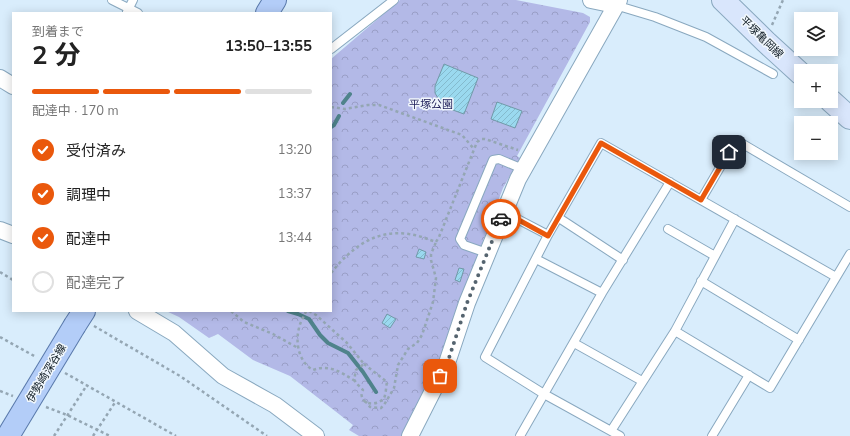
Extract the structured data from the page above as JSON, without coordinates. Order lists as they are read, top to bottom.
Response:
{
  "streets": {
    "main road": ["平塚亀岡線", "伊勢崎深谷線"]
  },
  "parks": ["平塚公園"],
  "page": {
    "map_buttons": ["+", "−"],
    "heading": ["2 分", "到着まで", "13:50–13:55"],
    "bar": "配達中 · 170 m",
    "list": [
      ["受付済み", "13:20"],
      ["調理中", "13:37"],
      ["配達中", "13:44"],
      "配達完了"
    ]
  }
}
